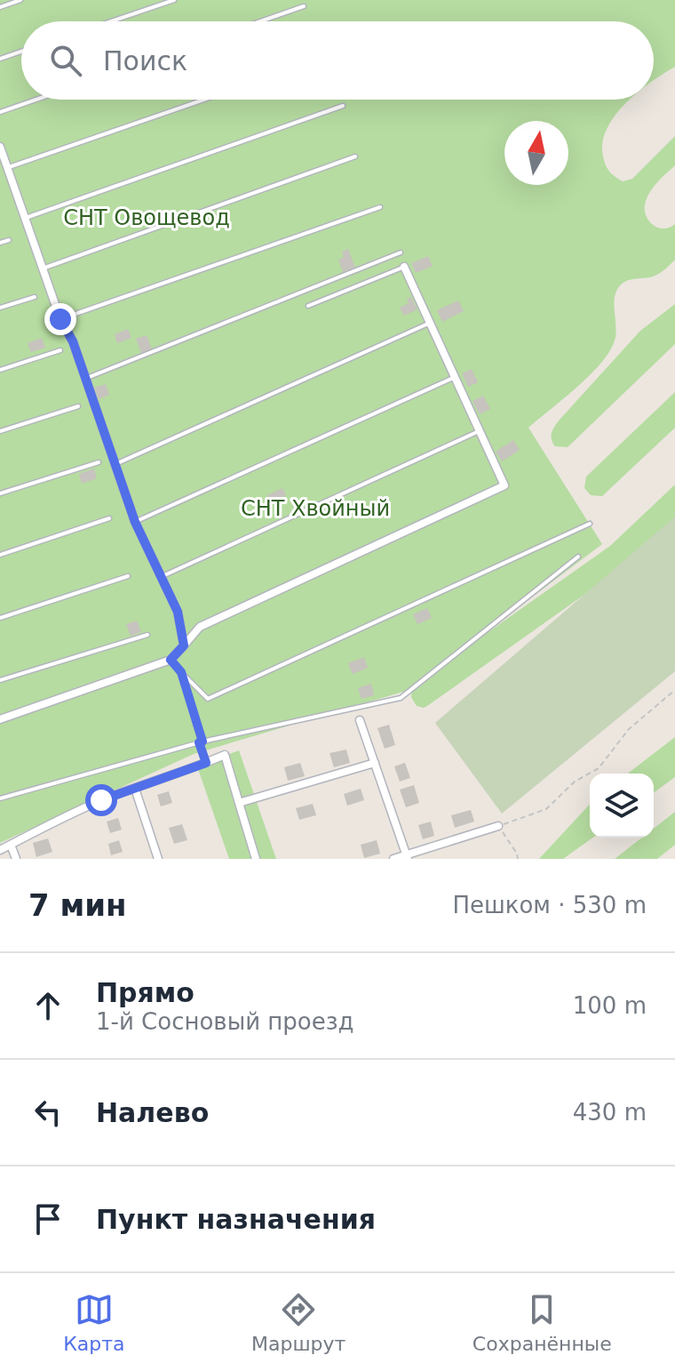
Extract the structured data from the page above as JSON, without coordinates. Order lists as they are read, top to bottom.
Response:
{
  "parks": ["СНТ Овощевод", "СНТ Хвойный"],
  "north": "top",
  "page": {
    "search": "Поиск",
    "heading": ["7 мин", "Пешком · 530 m"],
    "list": [
      ["Прямо", "1-й Сосновый проезд", "100 m"],
      ["Налево", "430 m"],
      "Пункт назначения"
    ],
    "nav": ["Карта", "Маршрут", "Сохранённые"]
  }
}
